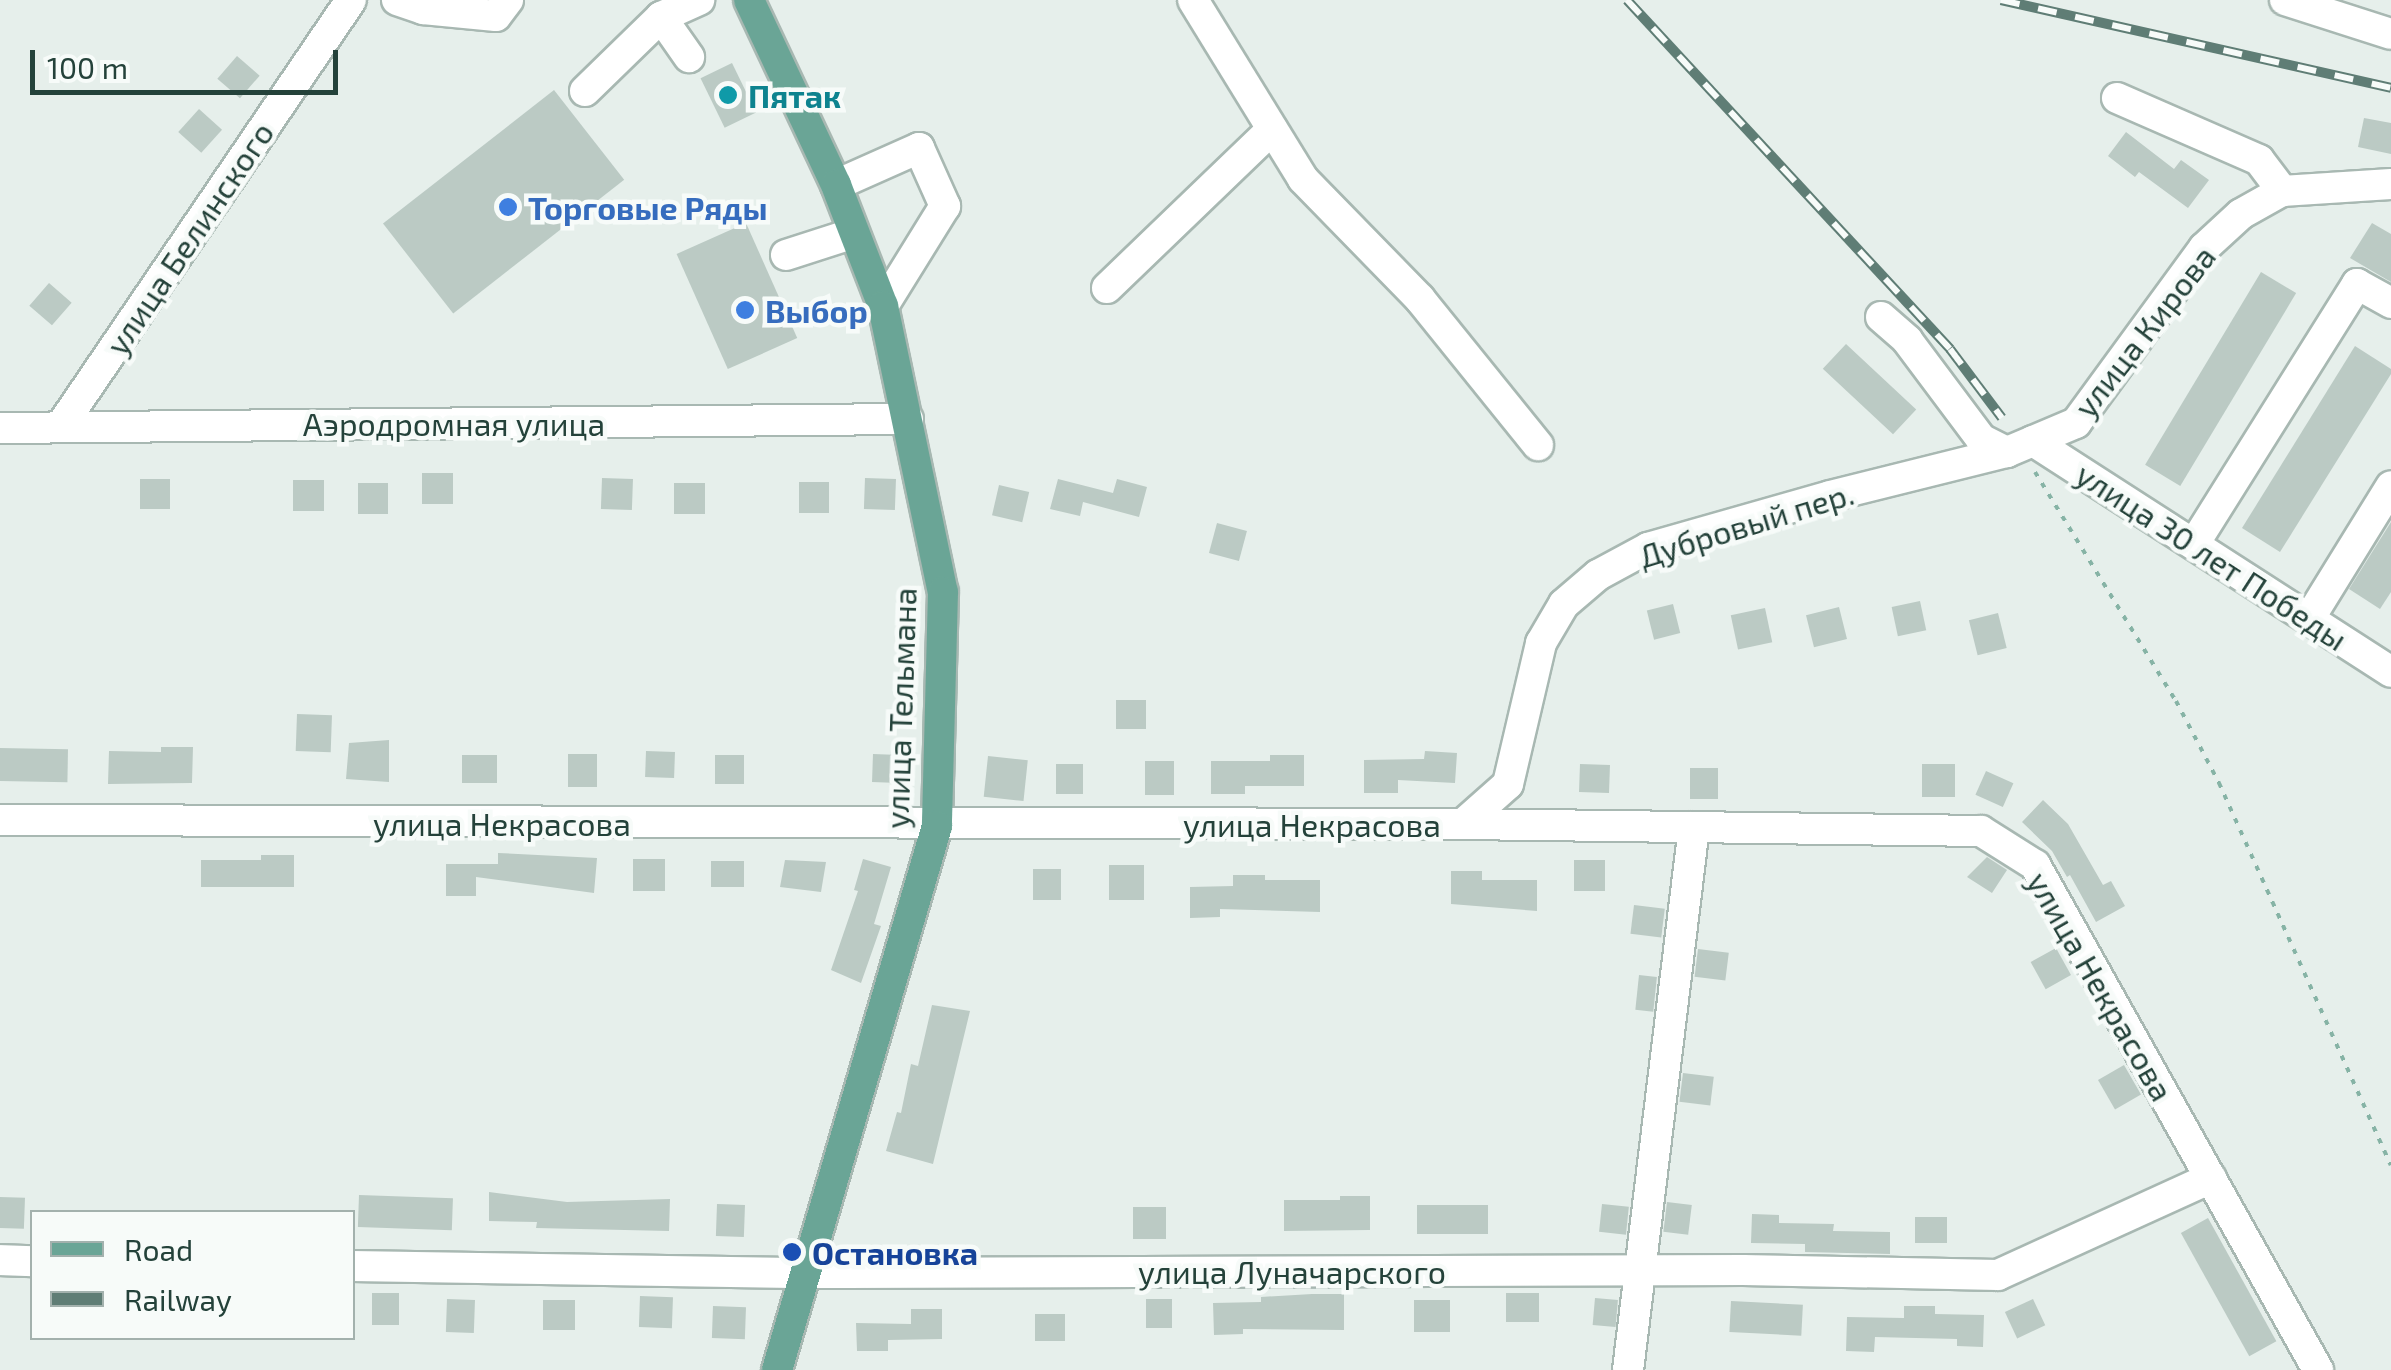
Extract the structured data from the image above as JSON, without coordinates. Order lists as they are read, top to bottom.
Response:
{
  "streets": {
    "main road": ["улица Тельмана"],
    "street": [
      "улица Белинского",
      "улица Кирова",
      "Аэродромная улица",
      "Дубровый пер.",
      "улица 30 лет Победы",
      "улица Некрасова",
      "улица Луначарского"
    ]
  },
  "crossings": [
    ["улица Белинского", "Аэродромная улица"],
    ["улица Кирова", "Дубровый пер."],
    ["улица Кирова", "улица 30 лет Победы"],
    ["Аэродромная улица", "улица Тельмана"],
    ["Дубровый пер.", "улица 30 лет Победы"],
    ["Дубровый пер.", "улица Некрасова"],
    ["улица Тельмана", "улица Некрасова"],
    ["улица Тельмана", "улица Луначарского"],
    ["улица Некрасова", "улица Луначарского"]
  ],
  "places": [
    "Пятак",
    "Торговые Ряды",
    "Выбор",
    "Остановка"
  ],
  "legend": ["Road", "Railway"],
  "scale_bar": "100 m"
}
